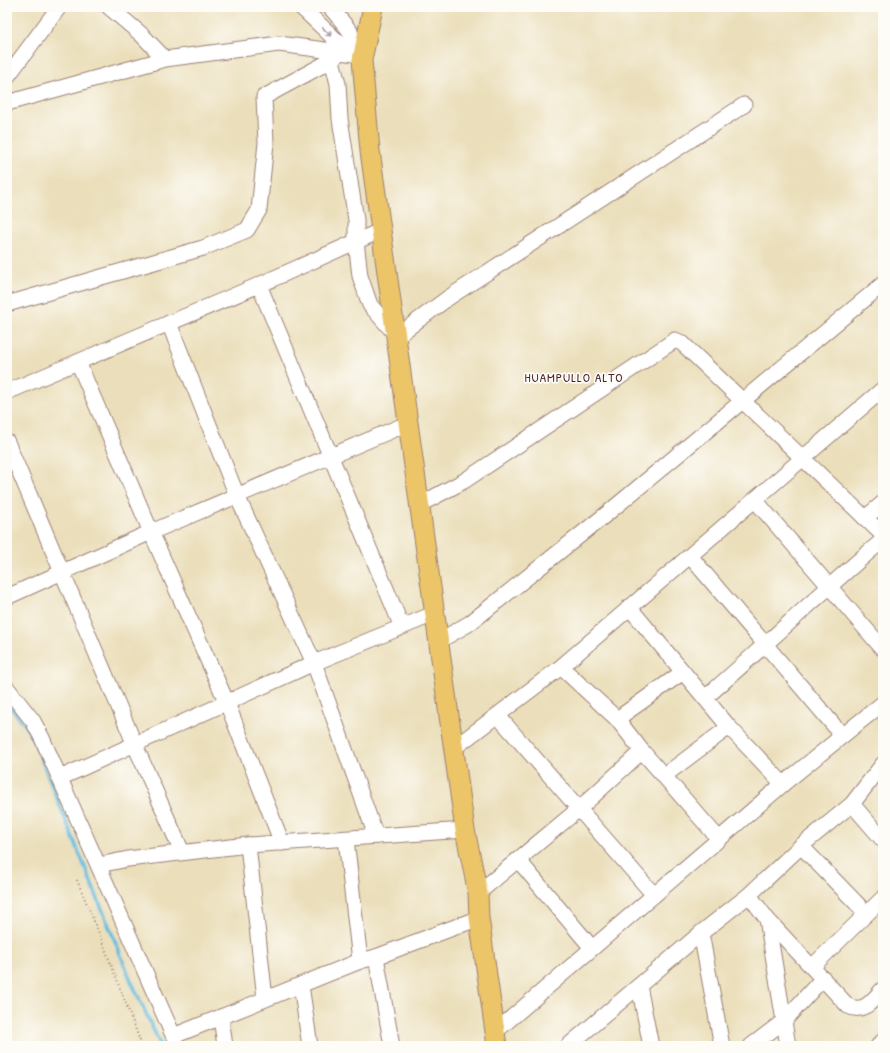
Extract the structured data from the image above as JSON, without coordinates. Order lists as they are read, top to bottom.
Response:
{
  "districts": ["HUAMPULLO ALTO"]
}
